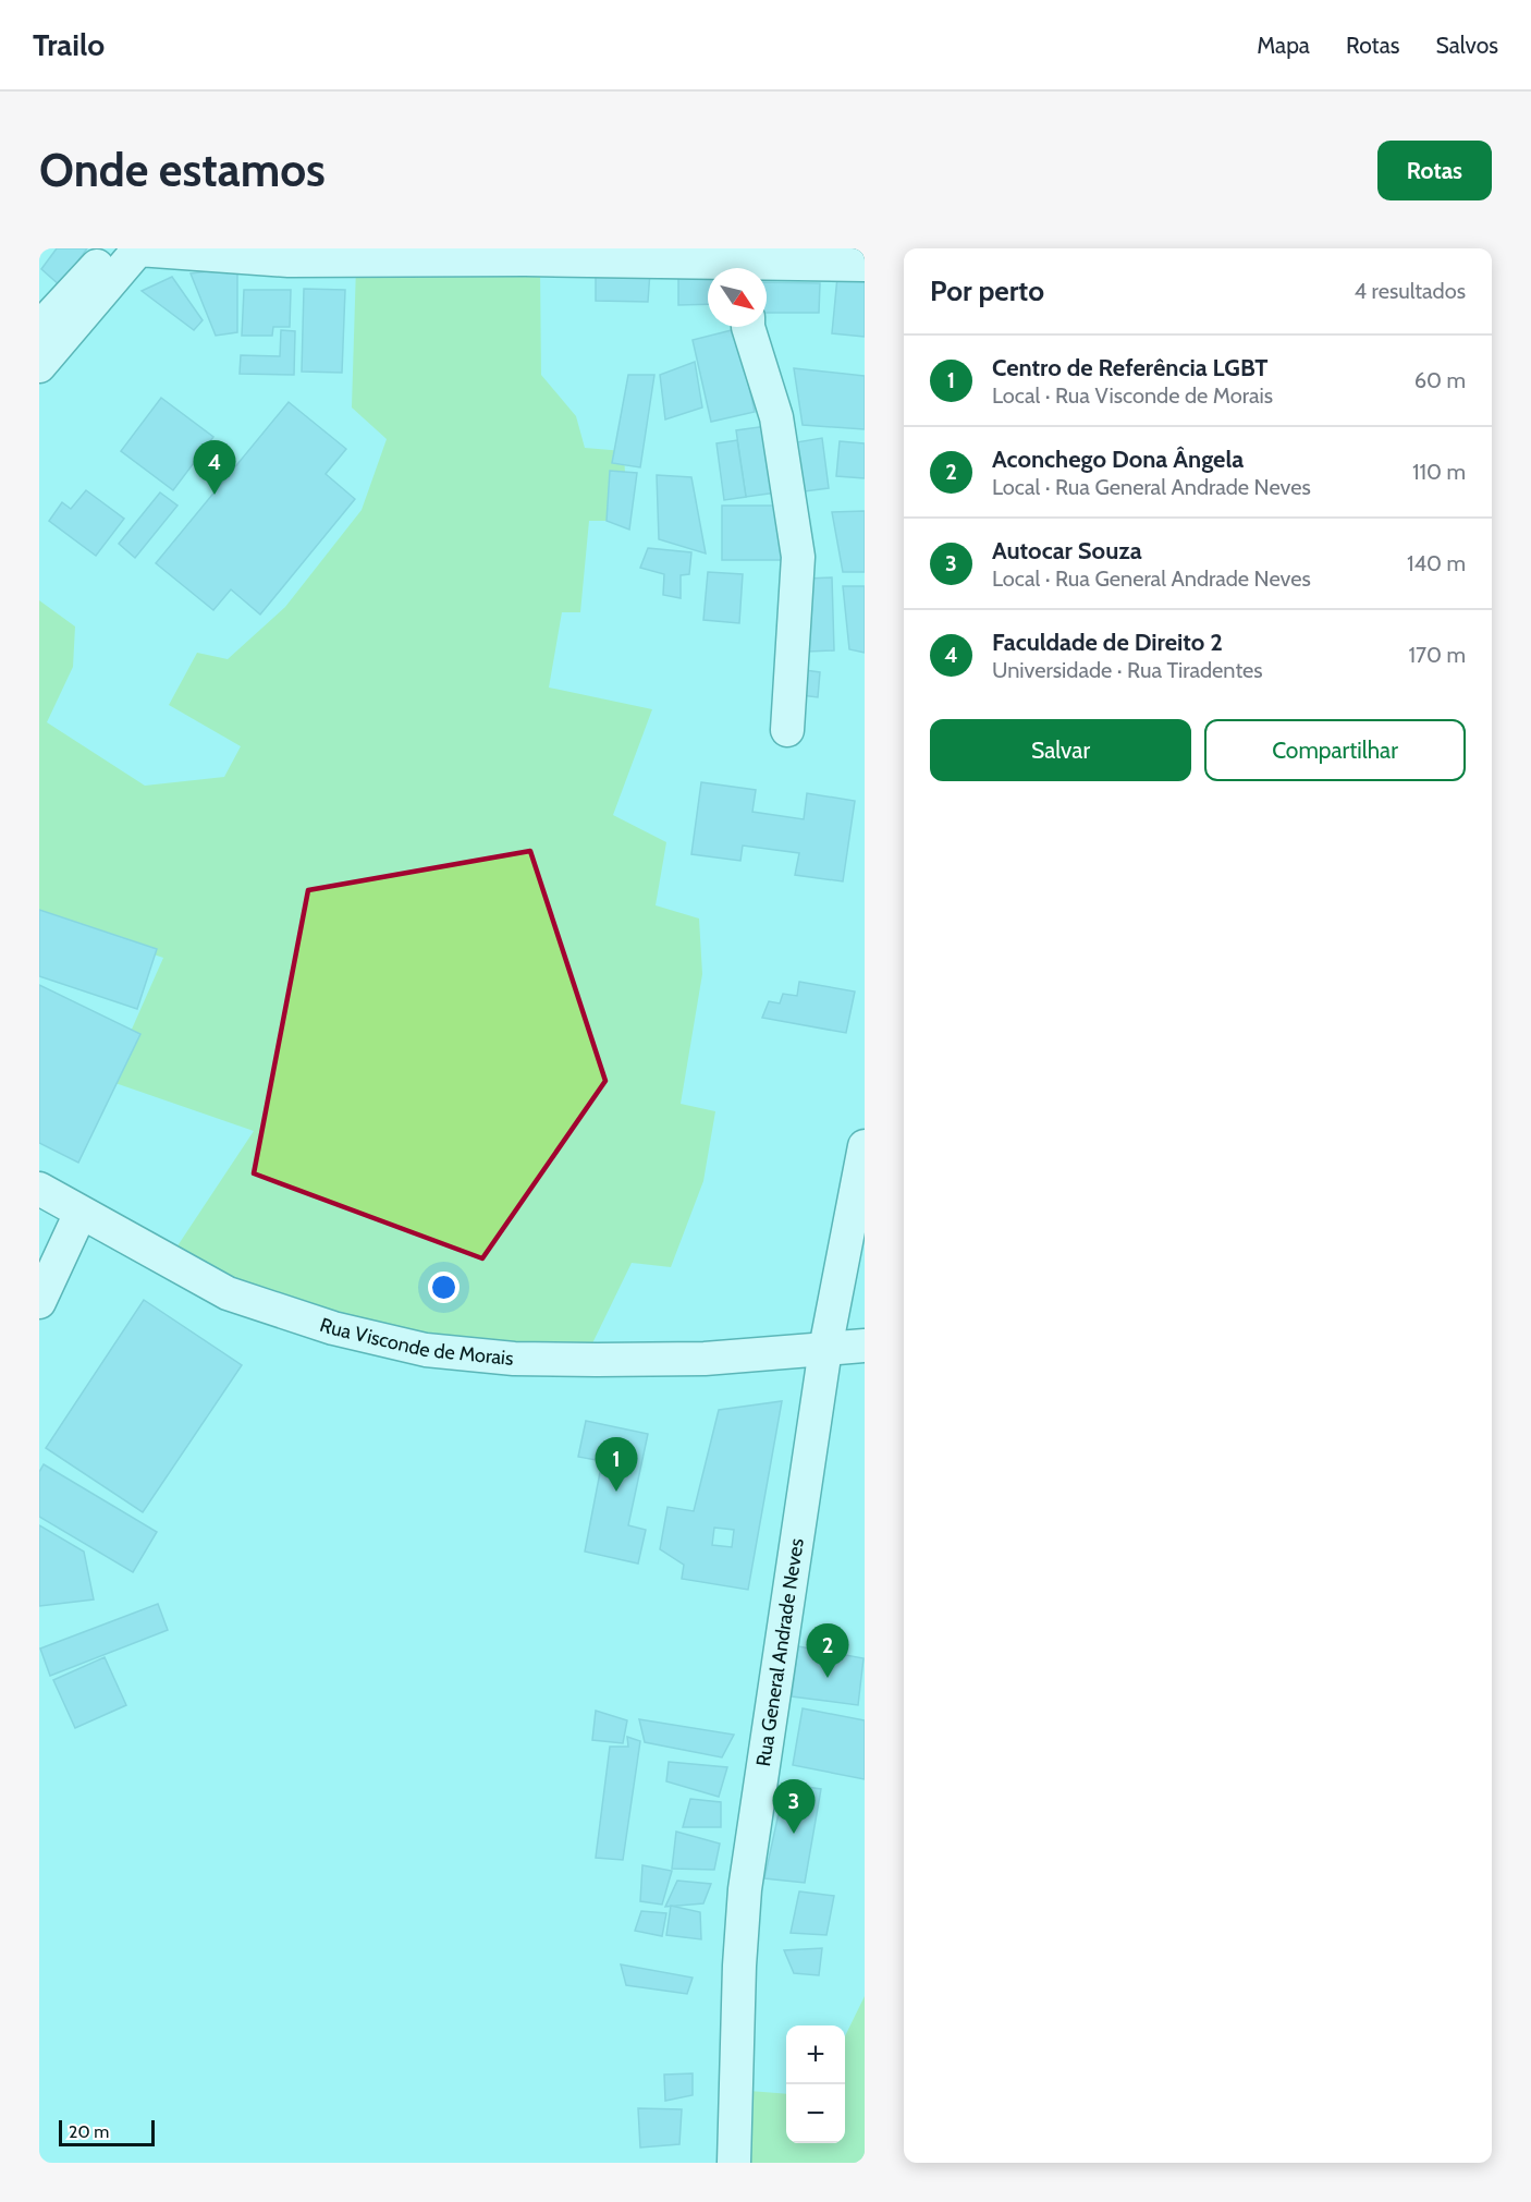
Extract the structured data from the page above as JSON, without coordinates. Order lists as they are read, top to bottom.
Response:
{
  "streets": {
    "street": ["Rua Visconde de Morais", "Rua General Andrade Neves"]
  },
  "crossings": [
    ["Rua Visconde de Morais", "Rua General Andrade Neves"]
  ],
  "scale_bar": "20 m",
  "north": "bottom right",
  "page": {
    "header": "Trailo",
    "nav": ["Mapa", "Rotas", "Salvos"],
    "buttons": [
      "Rotas",
      ["Salvar", "Compartilhar"]
    ],
    "title": "Onde estamos",
    "heading": ["Por perto", "4 resultados"],
    "list": [
      {
        "mark": "1",
        "name": "Centro de Referência LGBT",
        "note": "Local · Rua Visconde de Morais",
        "value": "60 m"
      },
      {
        "mark": "2",
        "name": "Aconchego Dona Ângela",
        "note": "Local · Rua General Andrade Neves",
        "value": "110 m"
      },
      {
        "mark": "3",
        "name": "Autocar Souza",
        "note": "Local · Rua General Andrade Neves",
        "value": "140 m"
      },
      {
        "mark": "4",
        "name": "Faculdade de Direito 2",
        "note": "Universidade · Rua Tiradentes",
        "value": "170 m"
      }
    ],
    "pins": [
      "4",
      "1",
      "2",
      "3"
    ],
    "map_buttons": ["+", "−"],
    "scale": "20 m"
  }
}
